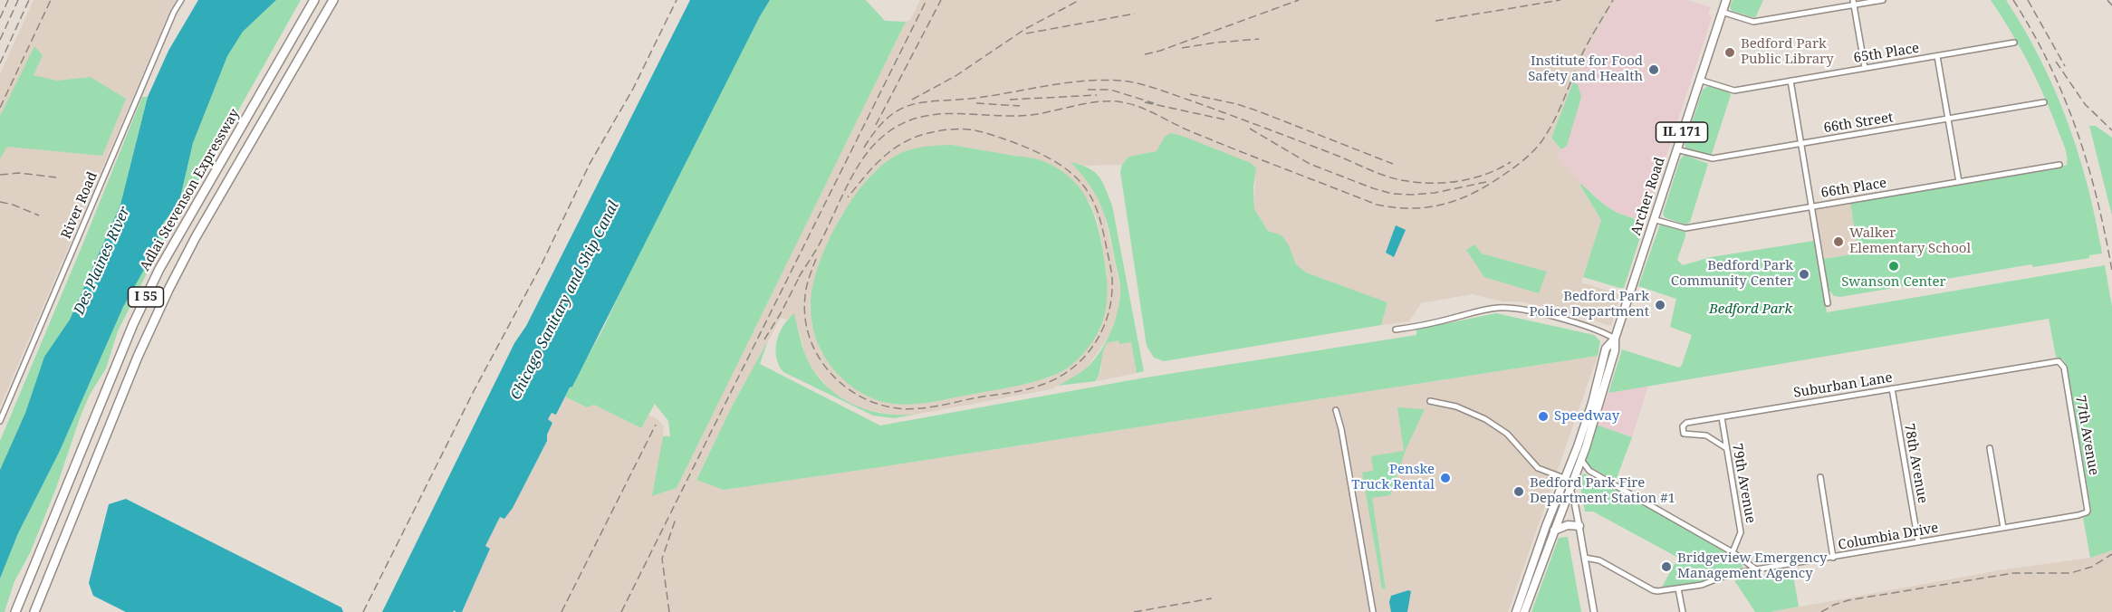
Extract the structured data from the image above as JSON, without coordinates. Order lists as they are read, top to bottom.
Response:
{
  "streets": {
    "highway": ["Adlai Stevenson Expressway", "I 55"],
    "main road": ["IL 171", "Archer Road"],
    "street": [
      "65th Place",
      "66th Street",
      "66th Place",
      "River Road",
      "Suburban Lane",
      "77th Avenue",
      "78th Avenue",
      "79th Avenue",
      "Columbia Drive"
    ]
  },
  "crossings": [
    ["65th Place", "Archer Road"],
    ["66th Street", "Archer Road"],
    ["66th Place", "Archer Road"],
    ["Suburban Lane", "77th Avenue"],
    ["Suburban Lane", "78th Avenue"],
    ["Suburban Lane", "79th Avenue"],
    ["77th Avenue", "Columbia Drive"],
    ["78th Avenue", "Columbia Drive"]
  ],
  "water": ["Des Plaines River", "Chicago Sanitary and Ship Canal"],
  "parks": ["Bedford Park"],
  "places": [
    "Bedford Park Public Library",
    "Institute for Food Safety and Health",
    "Walker Elementary School",
    "Swanson Center",
    "Bedford Park Community Center",
    "Bedford Park Police Department",
    "Speedway",
    "Penske Truck Rental",
    "Bedford Park Fire Department Station #1",
    "Bridgeview Emergency Management Agency"
  ]
}
